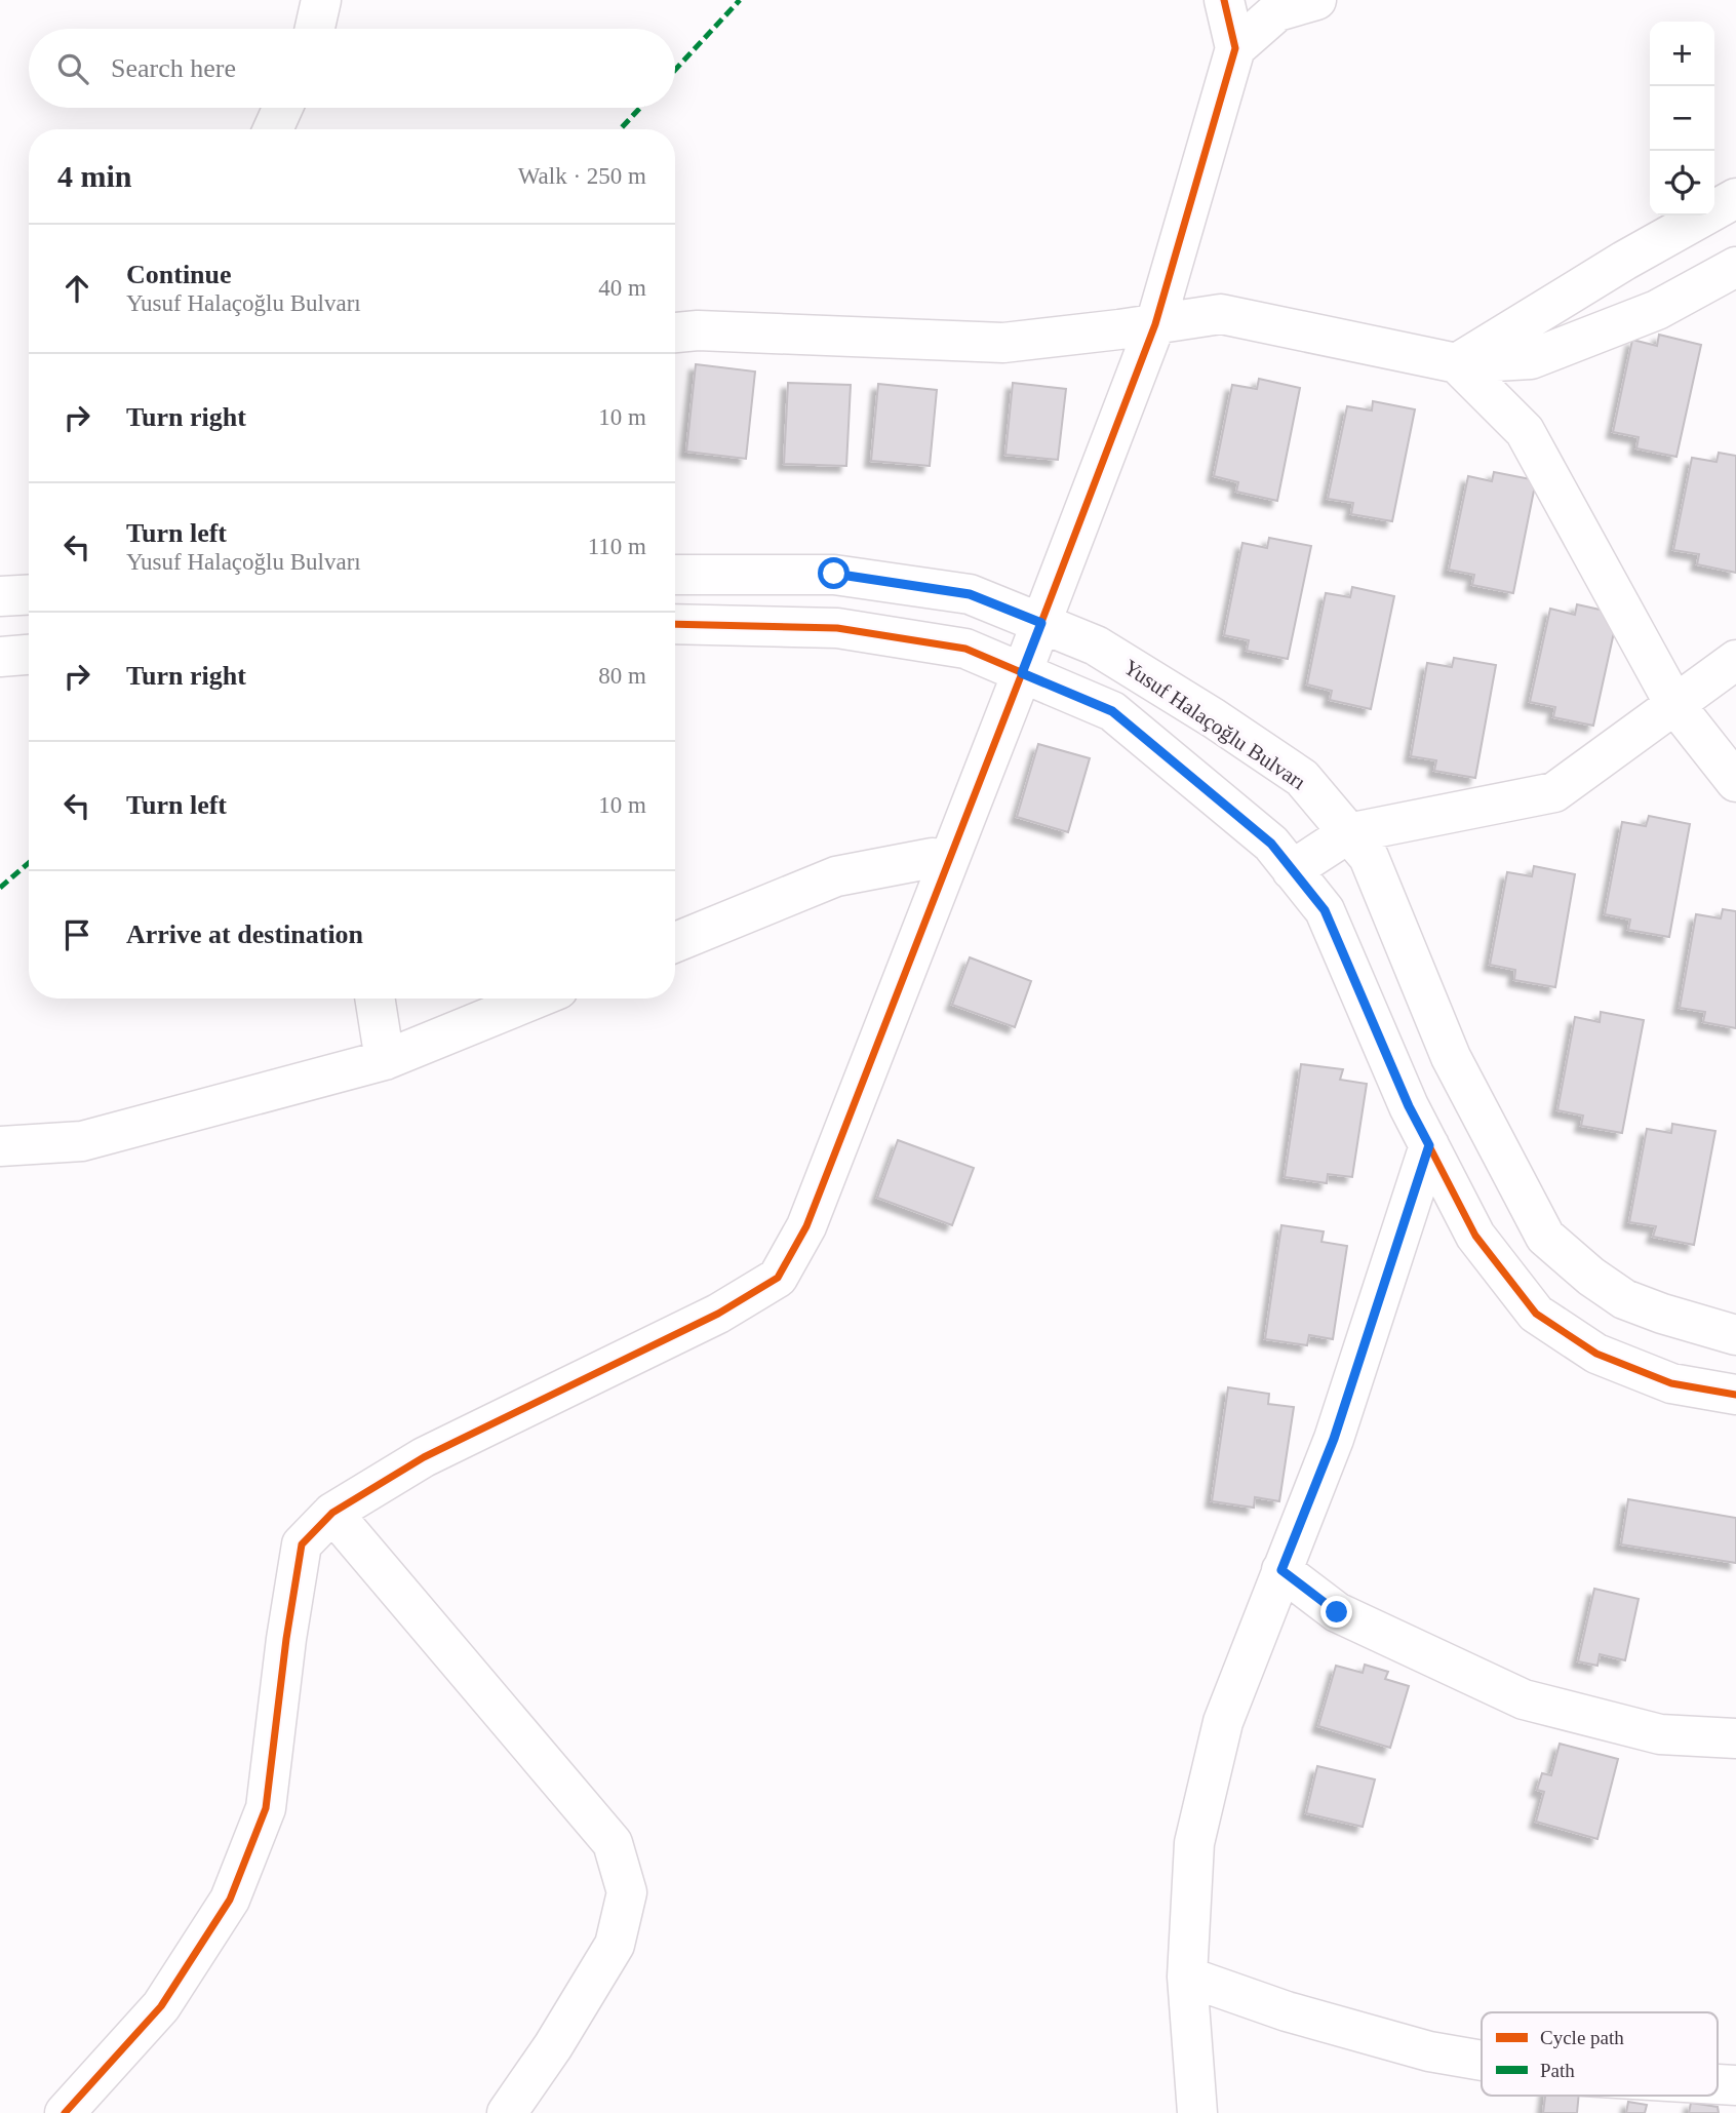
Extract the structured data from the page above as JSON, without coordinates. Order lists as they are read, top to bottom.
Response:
{
  "streets": {
    "street": ["Yusuf Halaçoğlu Bulvarı"]
  },
  "legend": ["Cycle path", "Path"],
  "page": {
    "map_buttons": ["+", "−"],
    "search": "Search here",
    "heading": ["4 min", "Walk · 250 m"],
    "list": [
      ["Continue", "Yusuf Halaçoğlu Bulvarı", "40 m"],
      ["Turn right", "10 m"],
      ["Turn left", "Yusuf Halaçoğlu Bulvarı", "110 m"],
      ["Turn right", "80 m"],
      ["Turn left", "10 m"],
      "Arrive at destination"
    ]
  }
}
